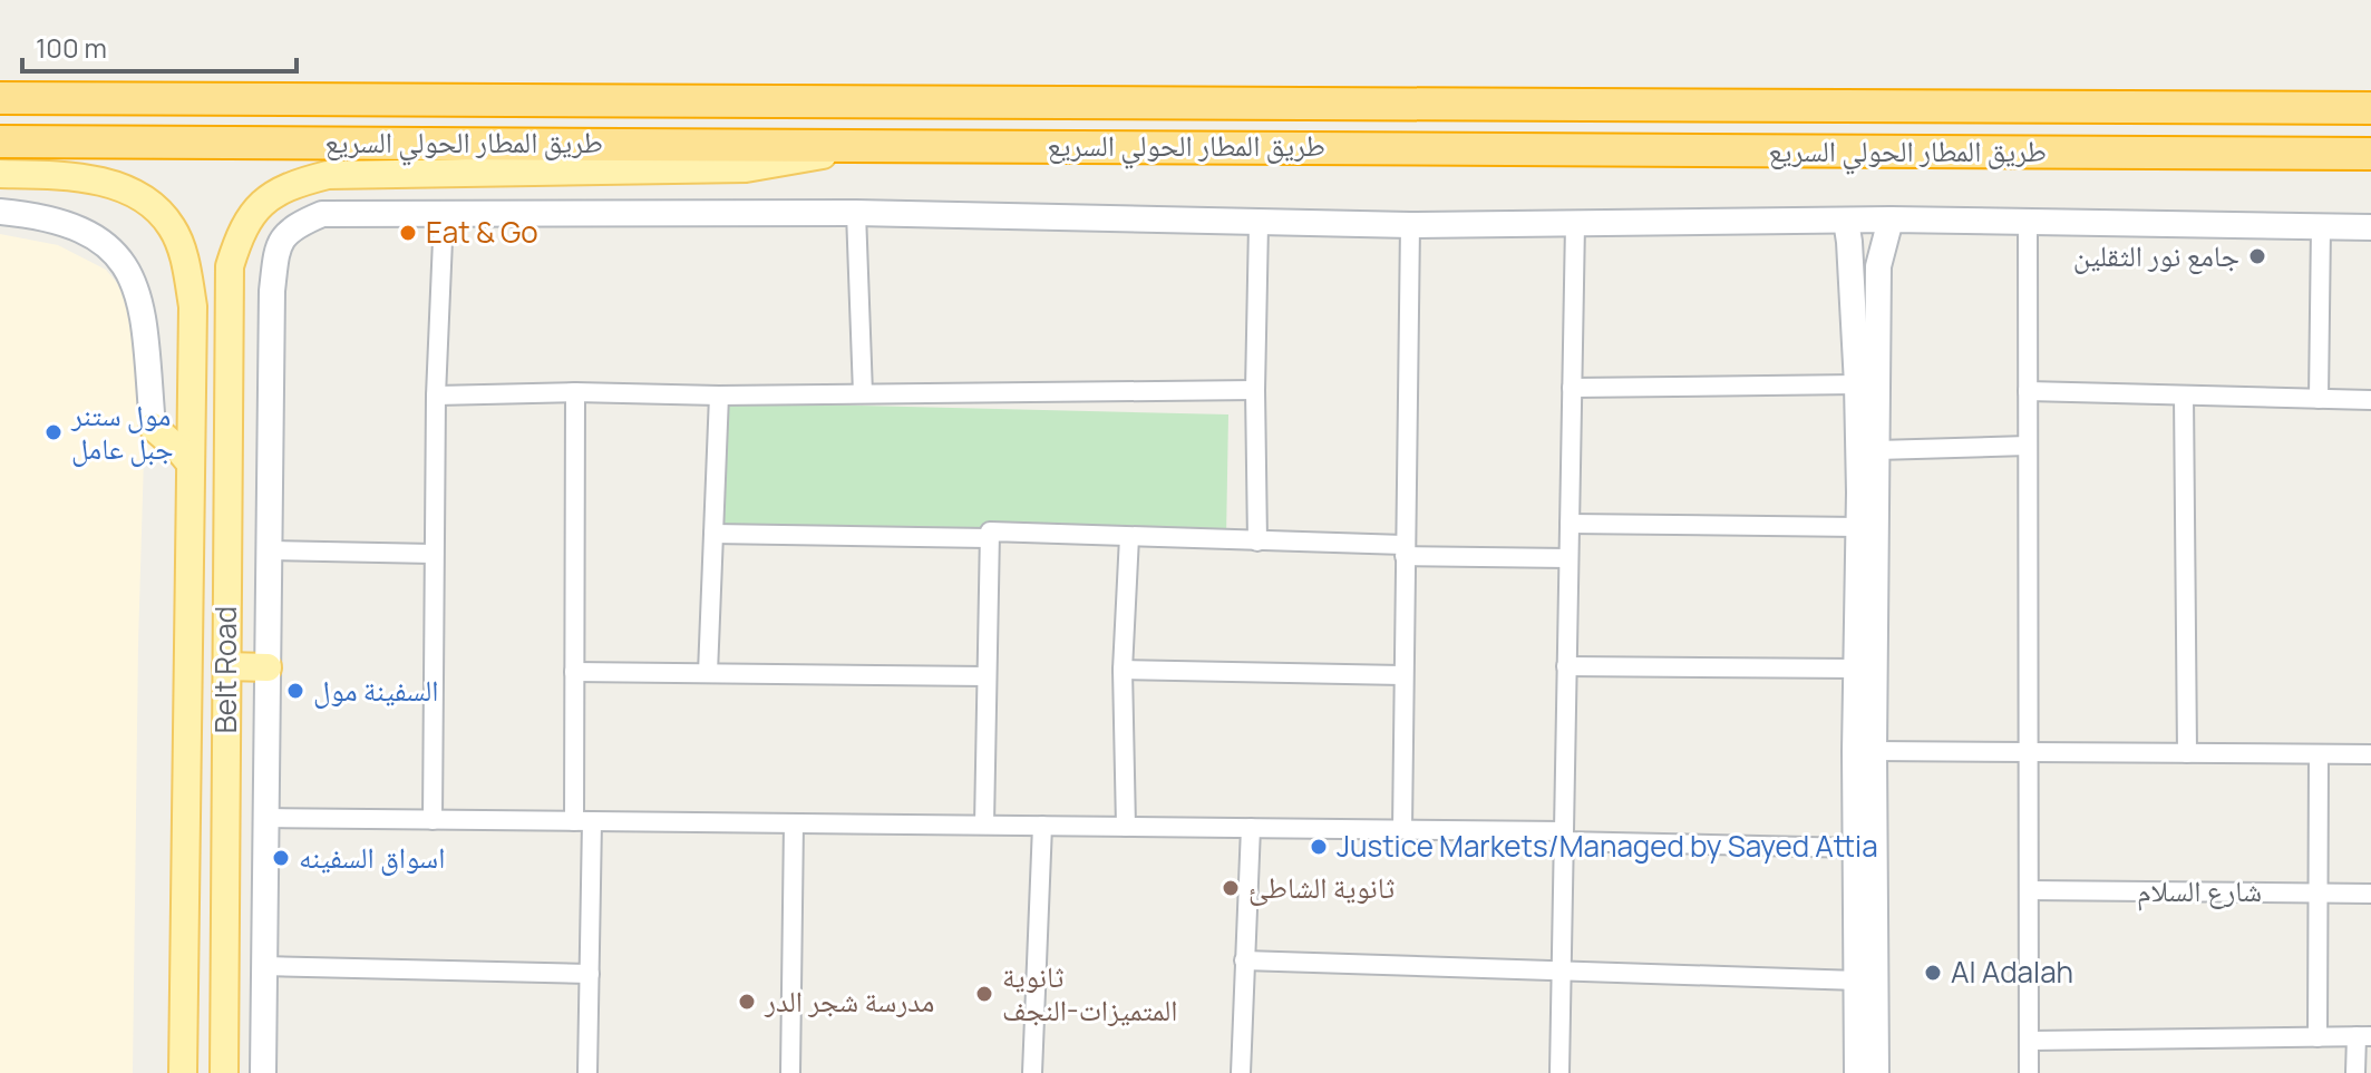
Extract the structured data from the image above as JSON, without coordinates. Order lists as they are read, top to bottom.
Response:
{
  "streets": {
    "highway": ["طريق المطار الحولي السريع"],
    "main road": ["Belt Road"],
    "street": ["شارع السلام"]
  },
  "crossings": [
    ["طريق المطار الحولي السريع", "Belt Road"]
  ],
  "places": [
    "Eat & Go",
    "جامع نور الثقلين",
    "مول ستنر جبل عامل",
    "السفينة مول",
    "Justice Markets/Managed by Sayed Attia",
    "اسواق السفينه",
    "ثانوية الشاطئ",
    "Al Adalah",
    "ثانوية المتميزات-النجف",
    "مدرسة شجر الدر"
  ],
  "scale_bar": "100 m"
}
